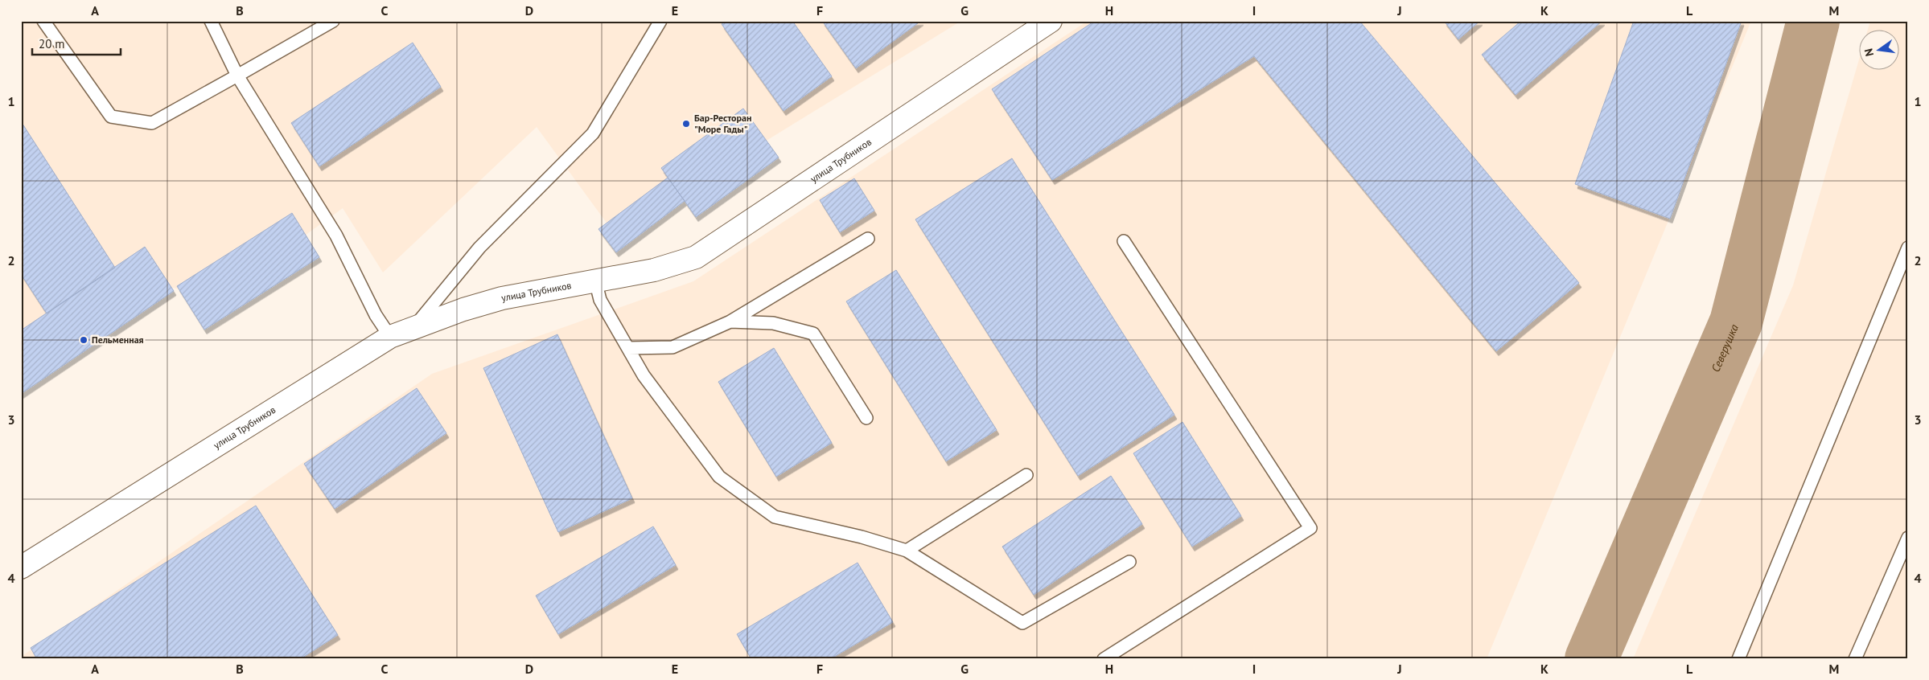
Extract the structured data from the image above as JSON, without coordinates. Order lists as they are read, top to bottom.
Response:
{
  "streets": {
    "main road": ["улица Трубников"]
  },
  "water": ["Северушка"],
  "places": ["Бар-Ресторан \"Море Гады\"", "Пельменная"],
  "scale_bar": "20 m",
  "north": "left",
  "grid": {
    "columns": [
      "A",
      "B",
      "C",
      "D",
      "E",
      "F",
      "G",
      "H",
      "I",
      "J",
      "K",
      "L",
      "M"
    ],
    "rows": [
      "1",
      "2",
      "3",
      "4"
    ]
  }
}
